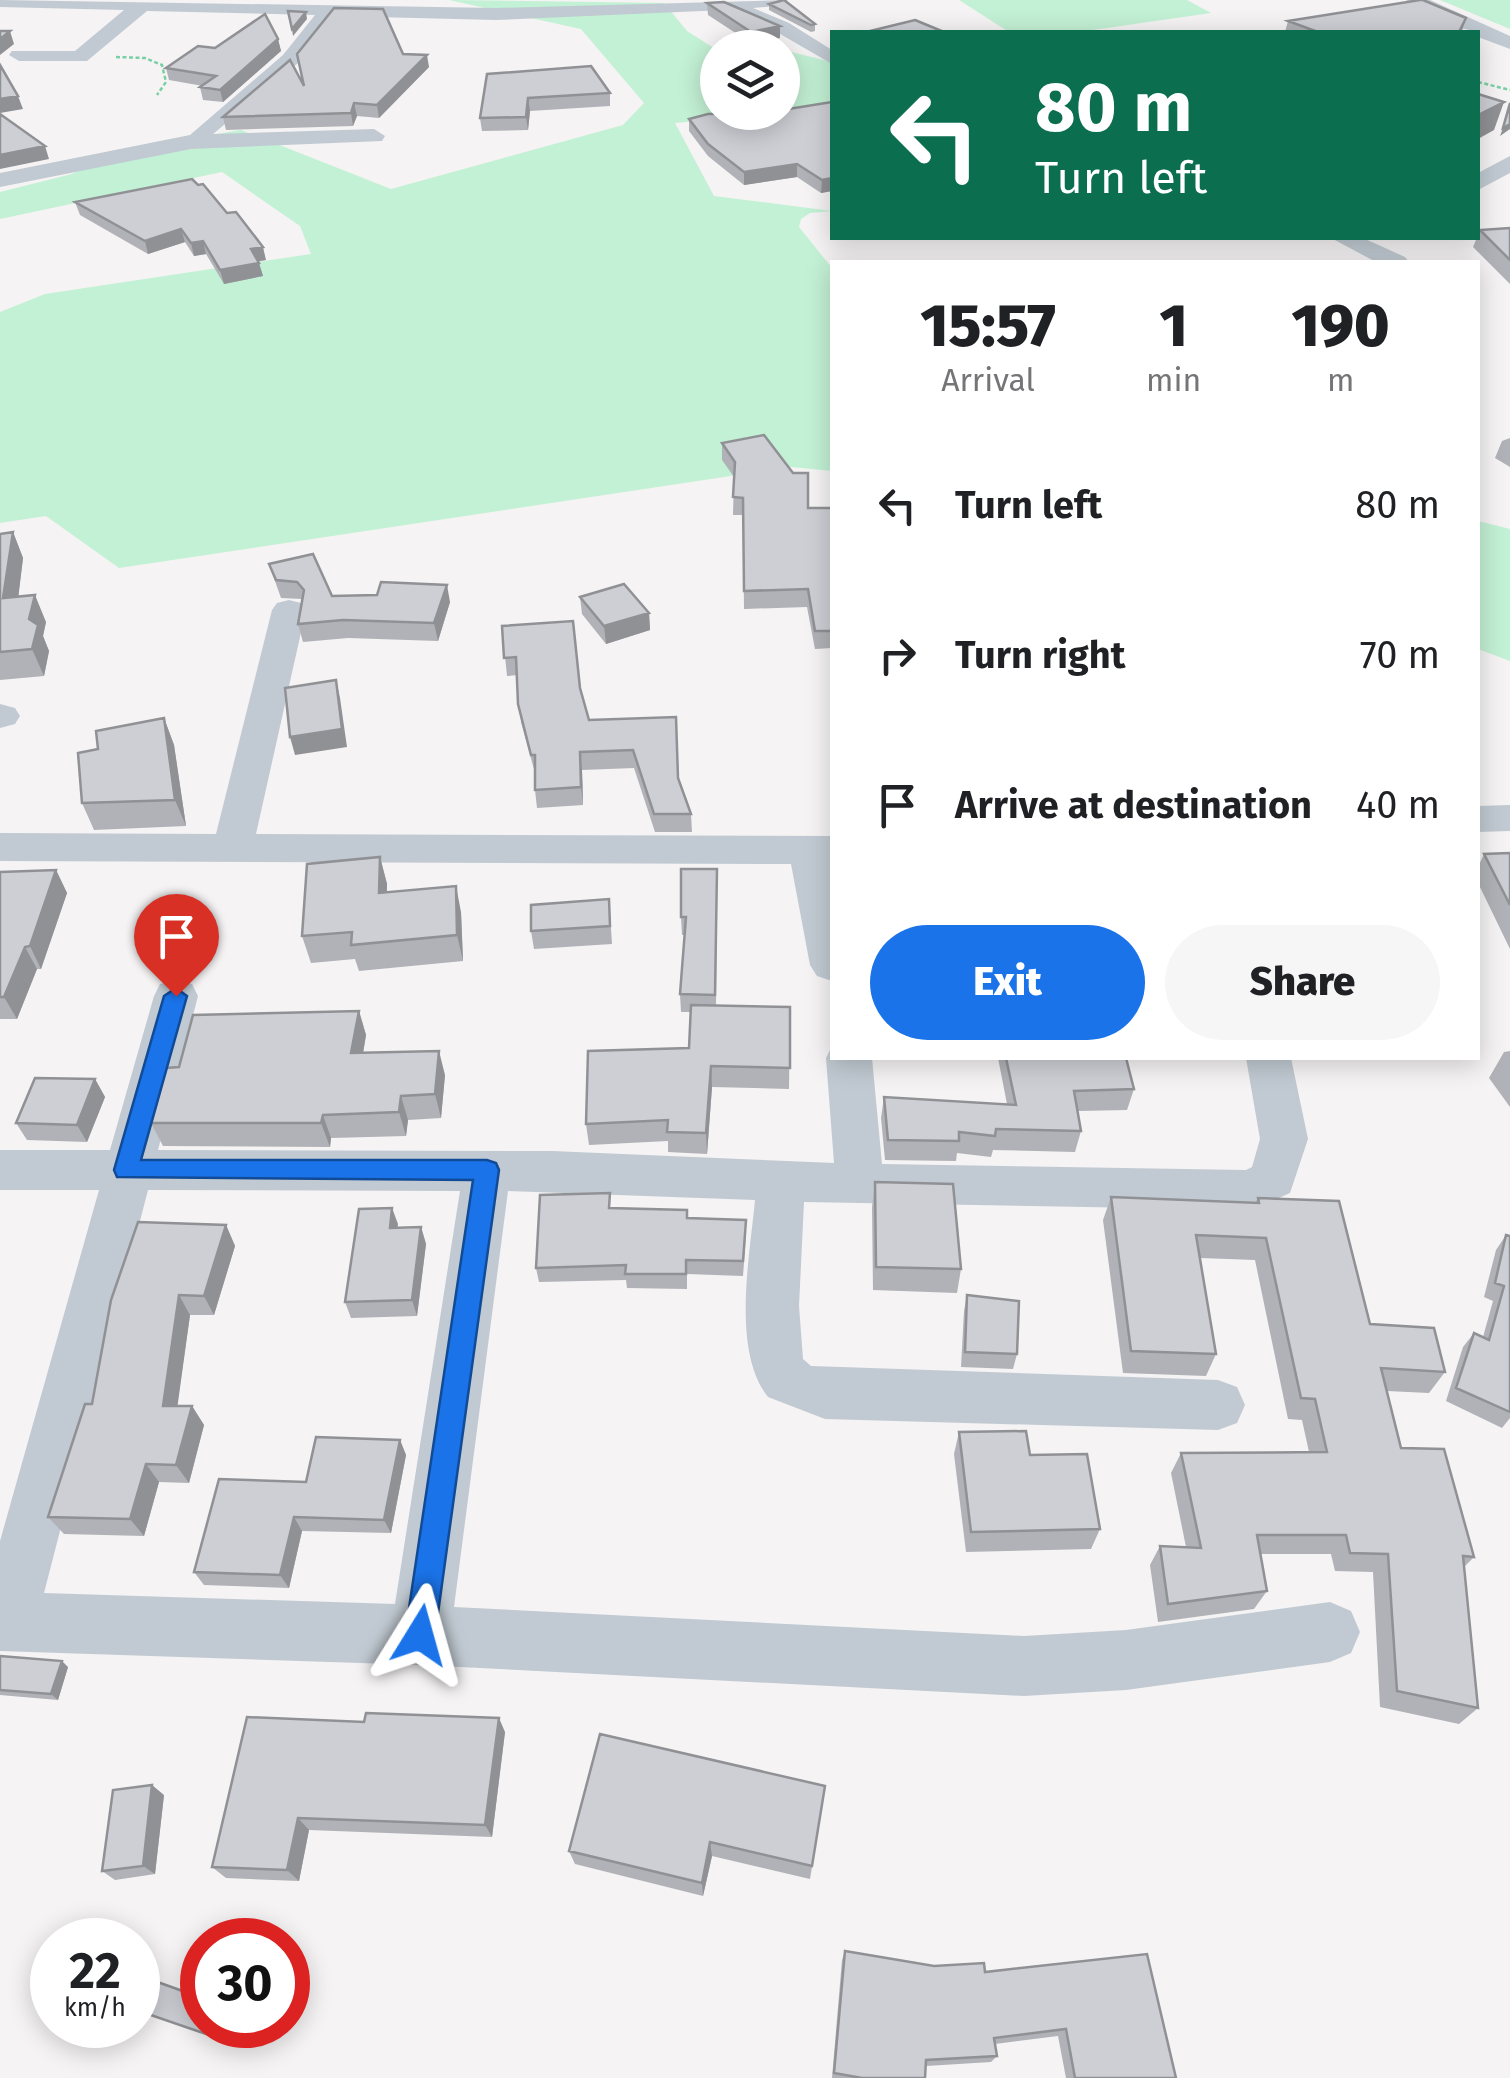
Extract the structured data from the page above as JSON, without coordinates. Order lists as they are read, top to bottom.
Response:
{
  "page": {
    "turn": ["80 m", "Turn left"],
    "eta": [
      "15:57",
      "Arrival",
      "1",
      "min",
      "190",
      "m"
    ],
    "list": [
      {
        "name": "Turn left",
        "value": "80 m"
      },
      {
        "name": "Turn right",
        "value": "70 m"
      },
      {
        "name": "Arrive at destination",
        "value": "40 m"
      }
    ],
    "buttons": ["Exit", "Share"],
    "speed": "22 km/h",
    "limit": "30"
  }
}
